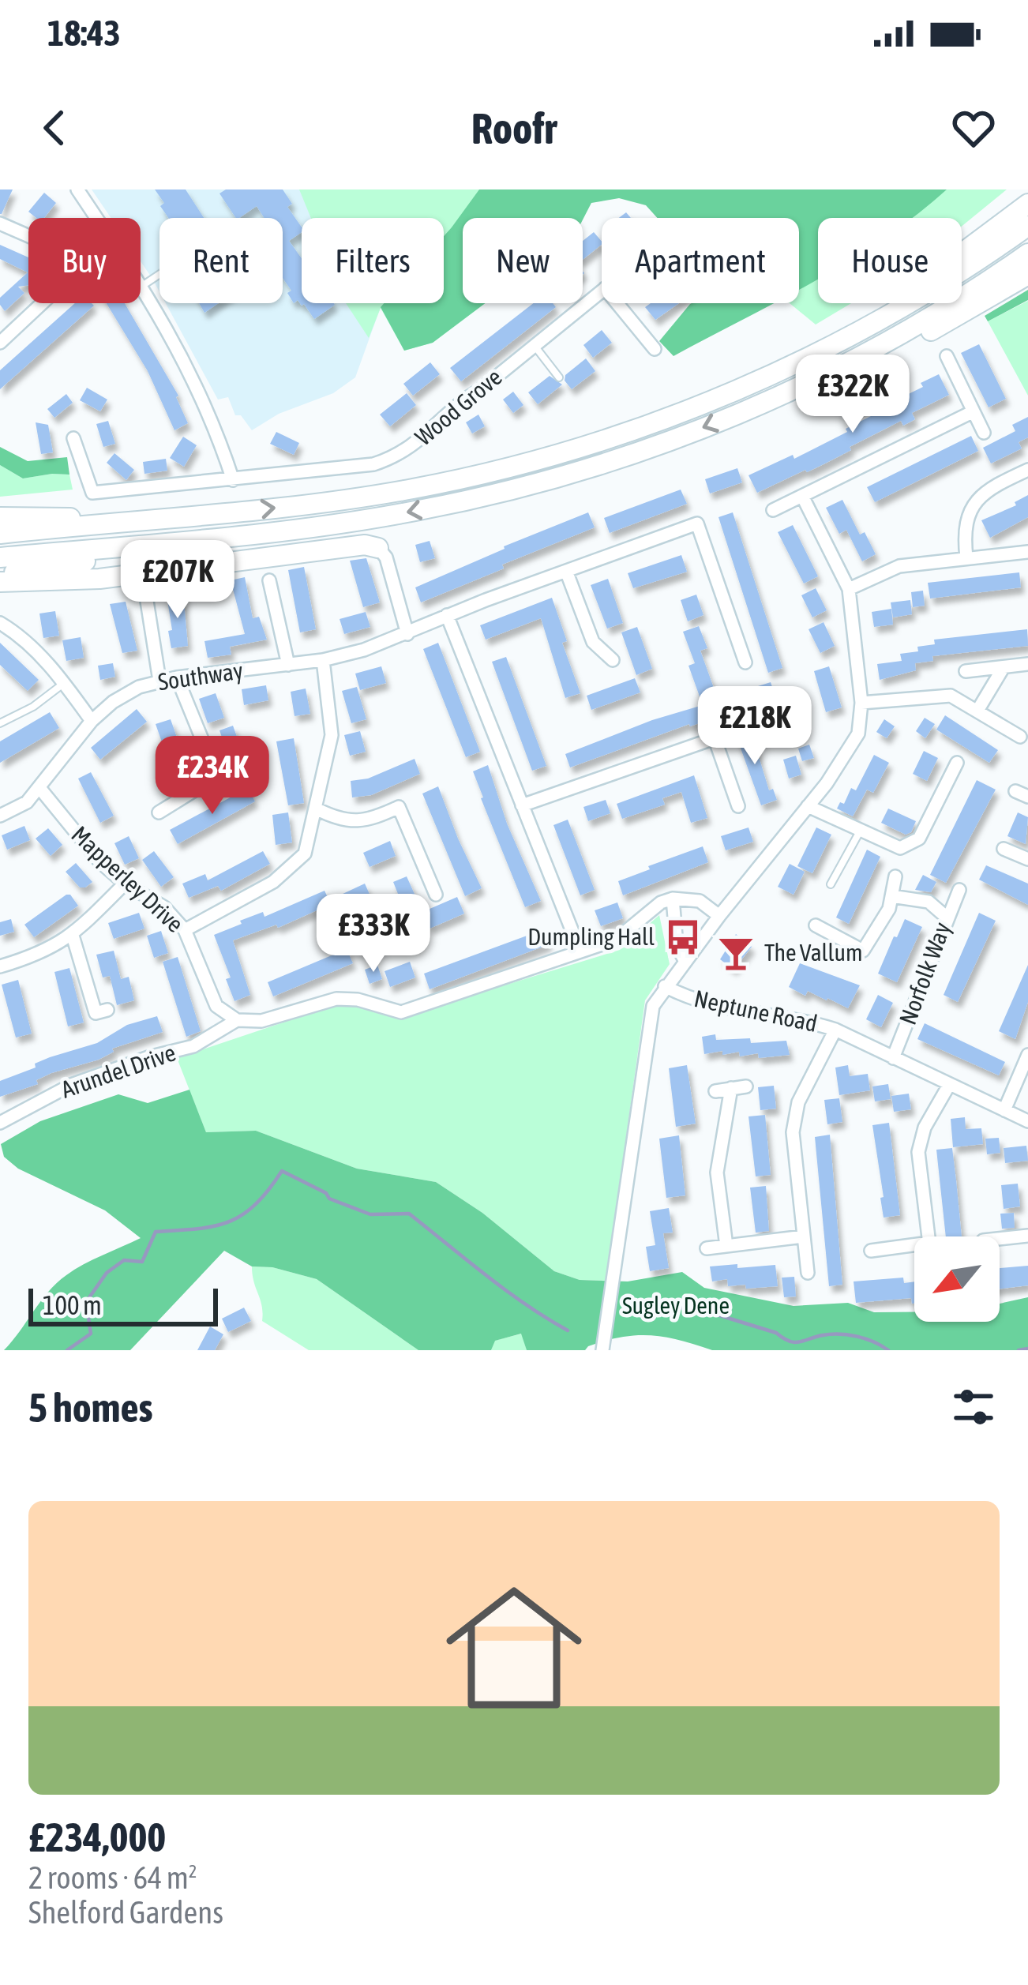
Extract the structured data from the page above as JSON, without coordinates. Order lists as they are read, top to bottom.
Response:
{
  "streets": {
    "street": [
      "Wood Grove",
      "Southway",
      "Mapperley Drive",
      "Norfolk Way",
      "Neptune Road",
      "Arundel Drive"
    ]
  },
  "crossings": [
    ["Southway", "Mapperley Drive"],
    ["Mapperley Drive", "Arundel Drive"],
    ["Norfolk Way", "Neptune Road"]
  ],
  "parks": ["Sugley Dene"],
  "places": {
    "bus stop": ["Dumpling Hall"],
    "bar": ["The Vallum"]
  },
  "scale_bar": "100 m",
  "north": "bottom left",
  "page": {
    "status": "18:43",
    "header": "Roofr",
    "chip": [
      "Buy",
      "Rent",
      "Filters",
      "New",
      "Apartment",
      "House"
    ],
    "price": [
      "£322K",
      "£207K",
      "£218K",
      "£234K",
      "£333K"
    ],
    "scale": "100 m",
    "heading": "5 homes",
    "list": [
      {
        "name": "£234,000",
        "note": "2 rooms · 64 m² · Shelford Gardens"
      }
    ]
  }
}
